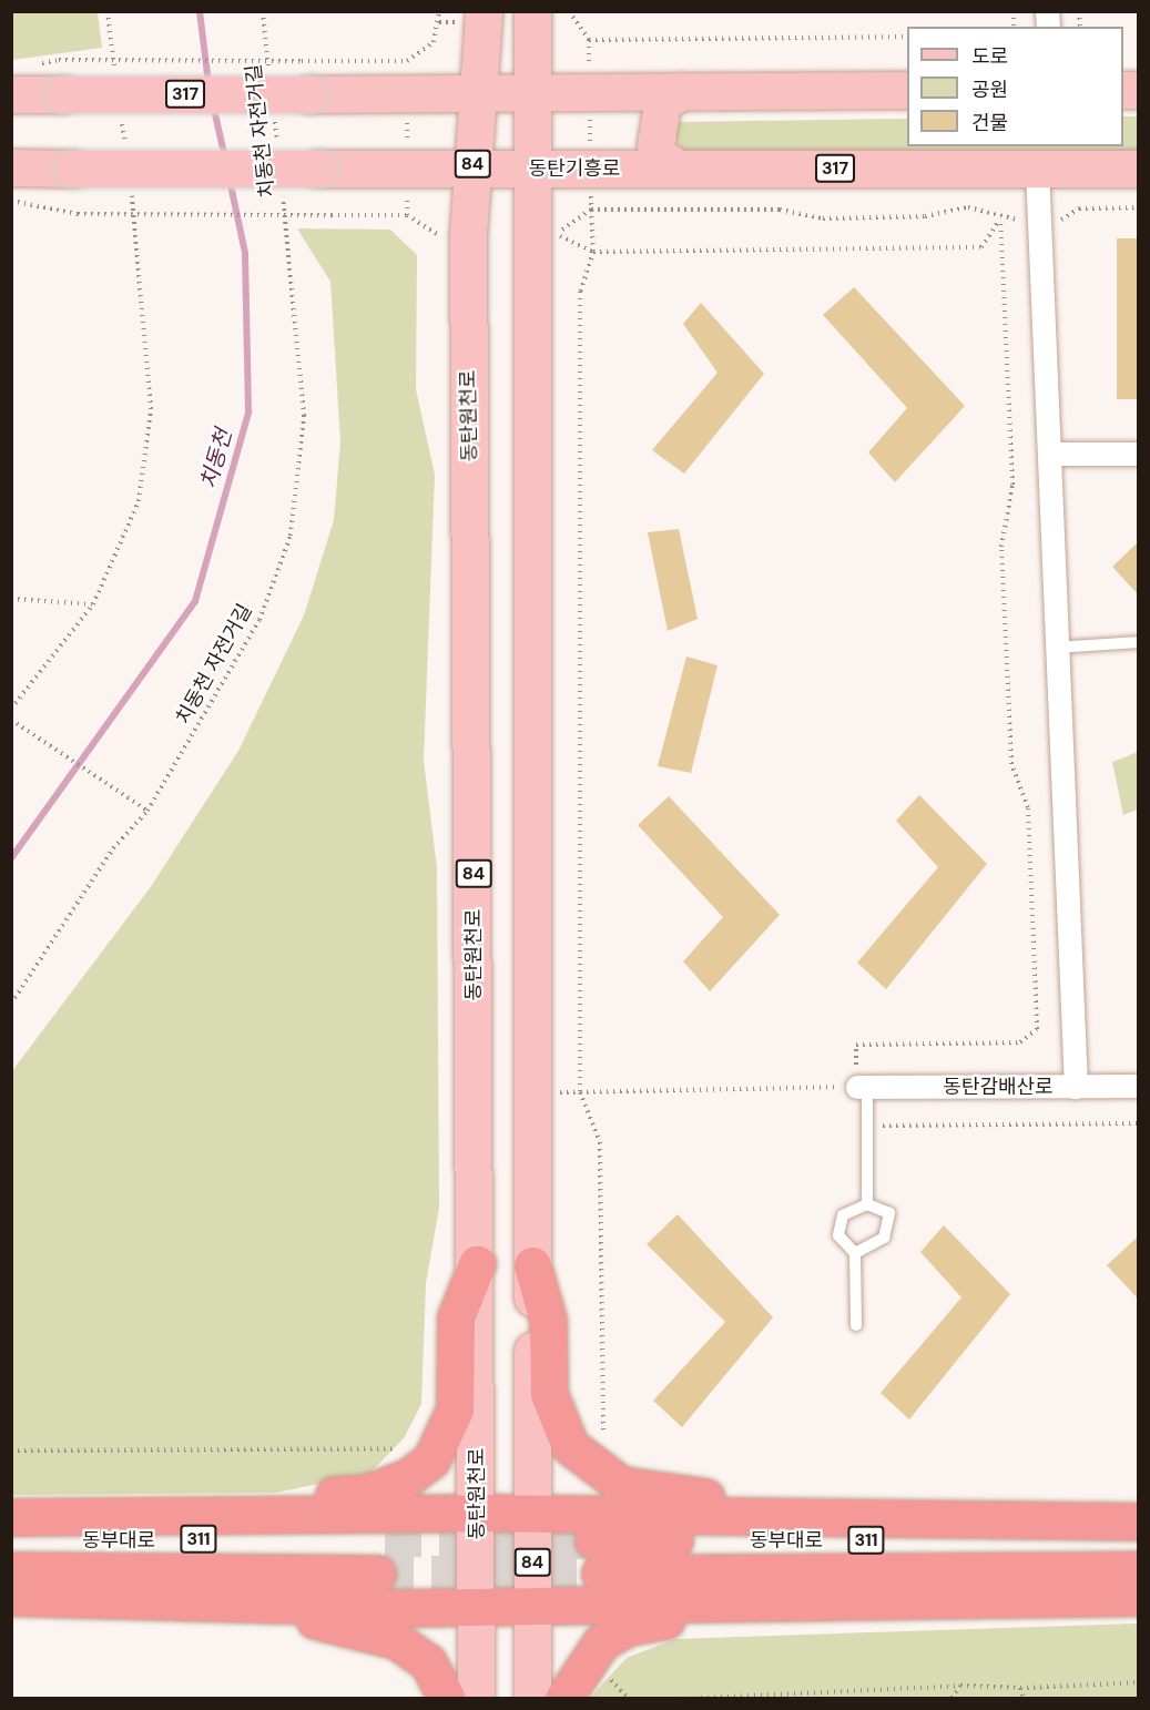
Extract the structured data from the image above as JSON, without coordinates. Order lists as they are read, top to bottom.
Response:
{
  "streets": {
    "highway": ["311", "동부대로"],
    "main road": [
      "317",
      "84",
      "동탄기흥로",
      "동탄원천로"
    ],
    "street": ["동탄감배산로"],
    "path": ["치동천 자전거길"]
  },
  "crossings": [
    ["317", "84"],
    ["317", "동탄원천로"],
    ["84", "동탄기흥로"],
    ["84", "동탄원천로"],
    ["동탄기흥로", "동탄원천로"]
  ],
  "water": ["치동천"],
  "legend": ["도로", "공원", "건물"]
}
